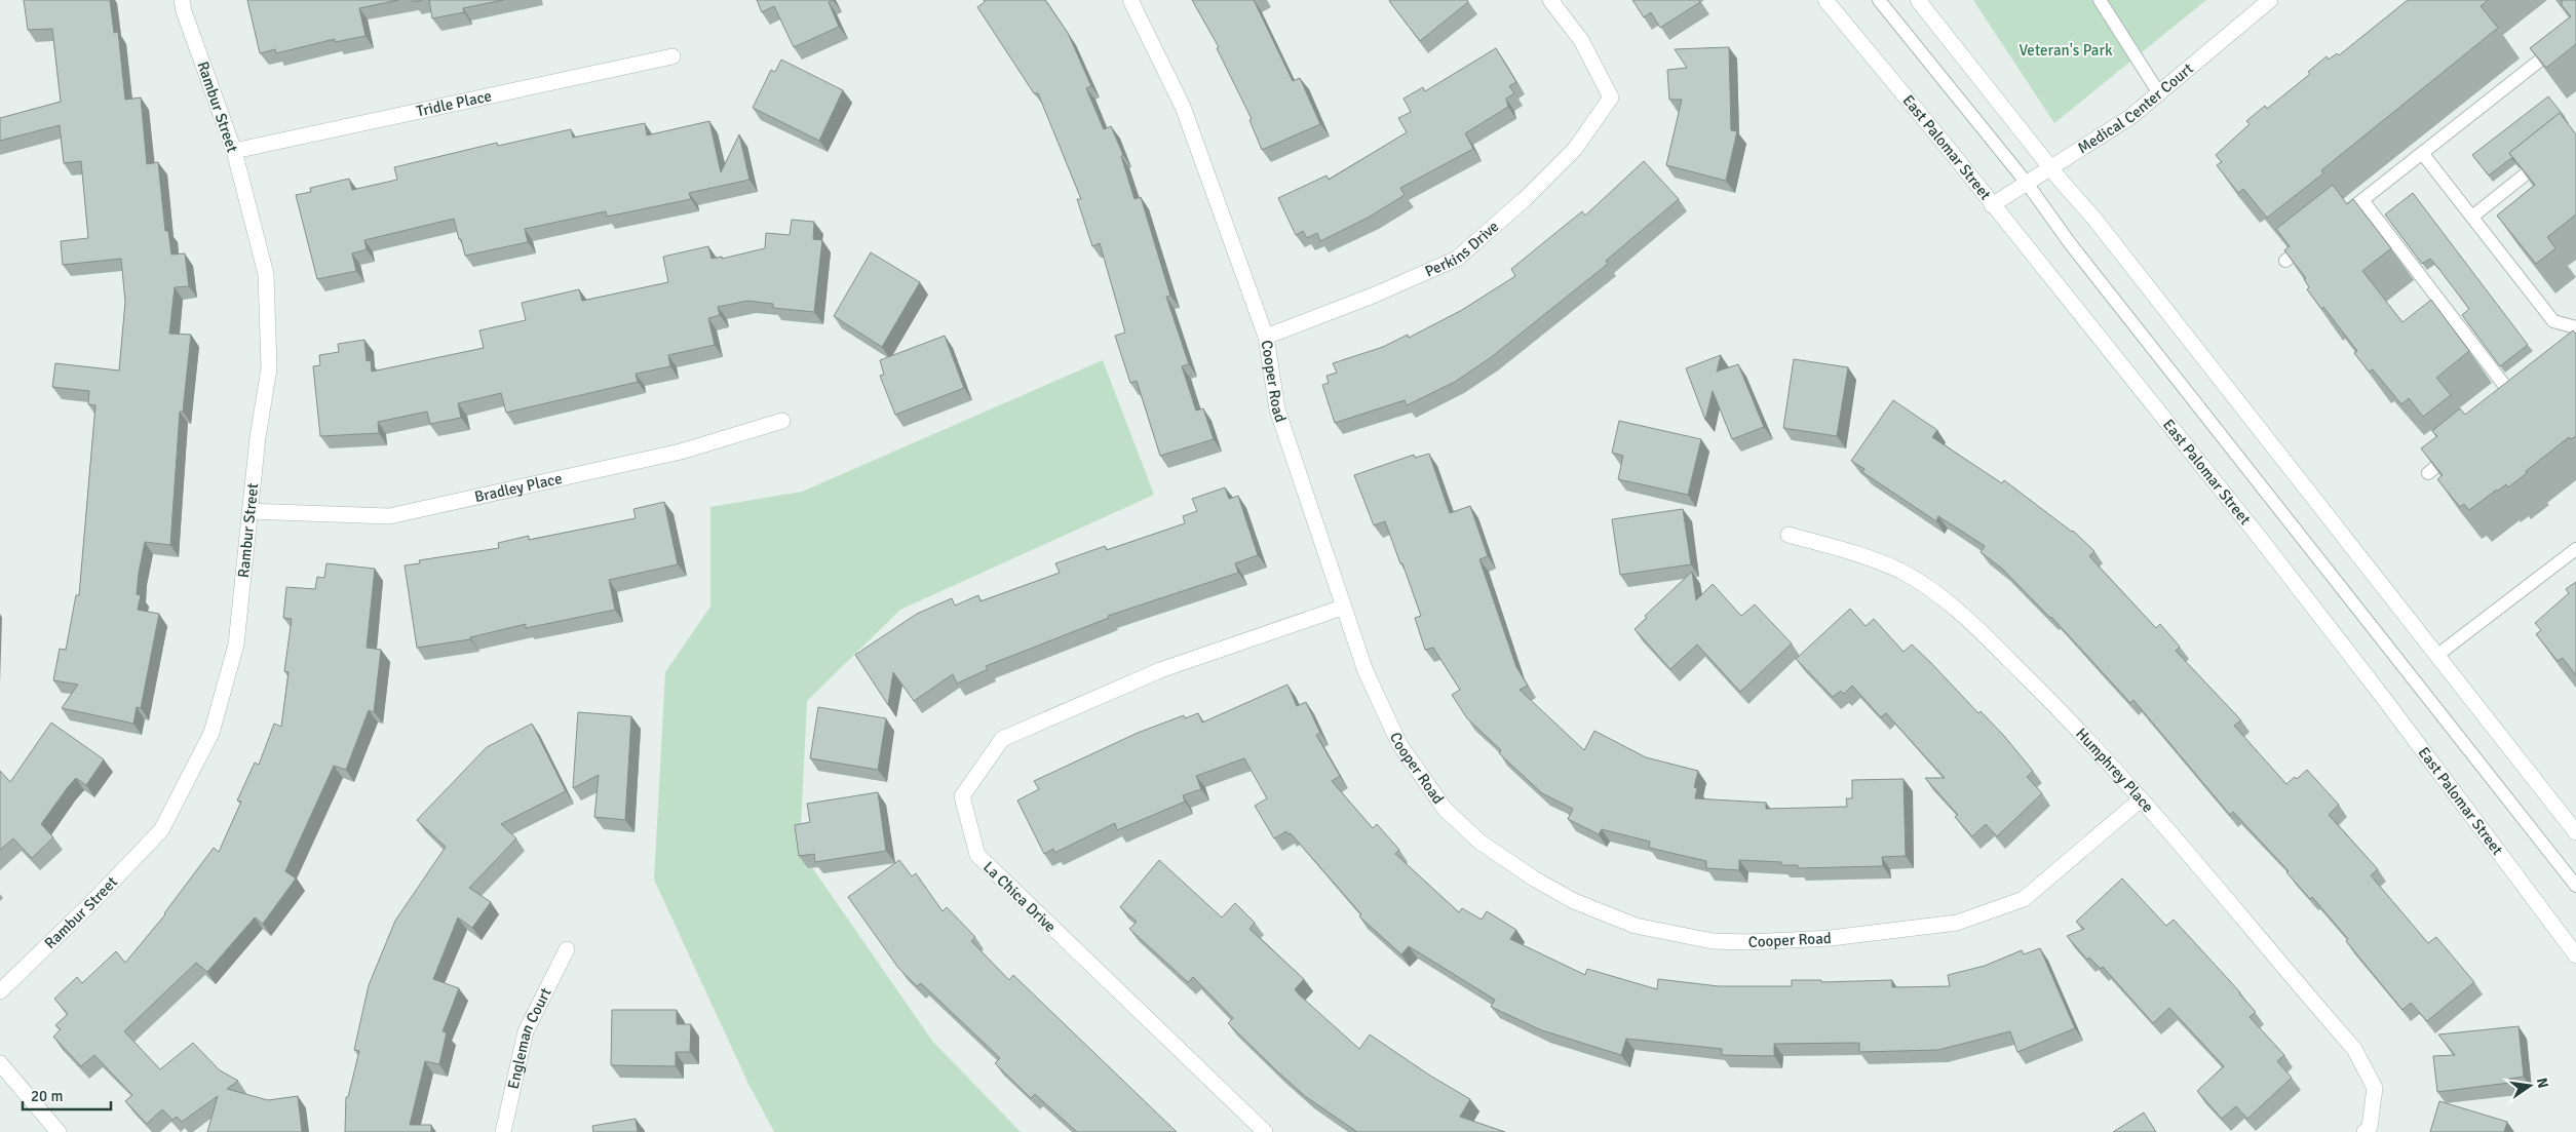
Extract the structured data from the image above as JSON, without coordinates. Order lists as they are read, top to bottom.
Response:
{
  "streets": {
    "street": [
      "Tridle Place",
      "Rambur Street",
      "Medical Center Court",
      "East Palomar Street",
      "Perkins Drive",
      "Cooper Road",
      "Bradley Place",
      "Humphrey Place",
      "La Chica Drive",
      "Engleman Court"
    ]
  },
  "crossings": [
    ["Tridle Place", "Rambur Street"],
    ["Rambur Street", "Bradley Place"],
    ["Medical Center Court", "East Palomar Street"],
    ["Perkins Drive", "Cooper Road"],
    ["Cooper Road", "Humphrey Place"],
    ["Cooper Road", "La Chica Drive"]
  ],
  "parks": ["Veteran's Park"],
  "scale_bar": "20 m",
  "north": "right"
}
